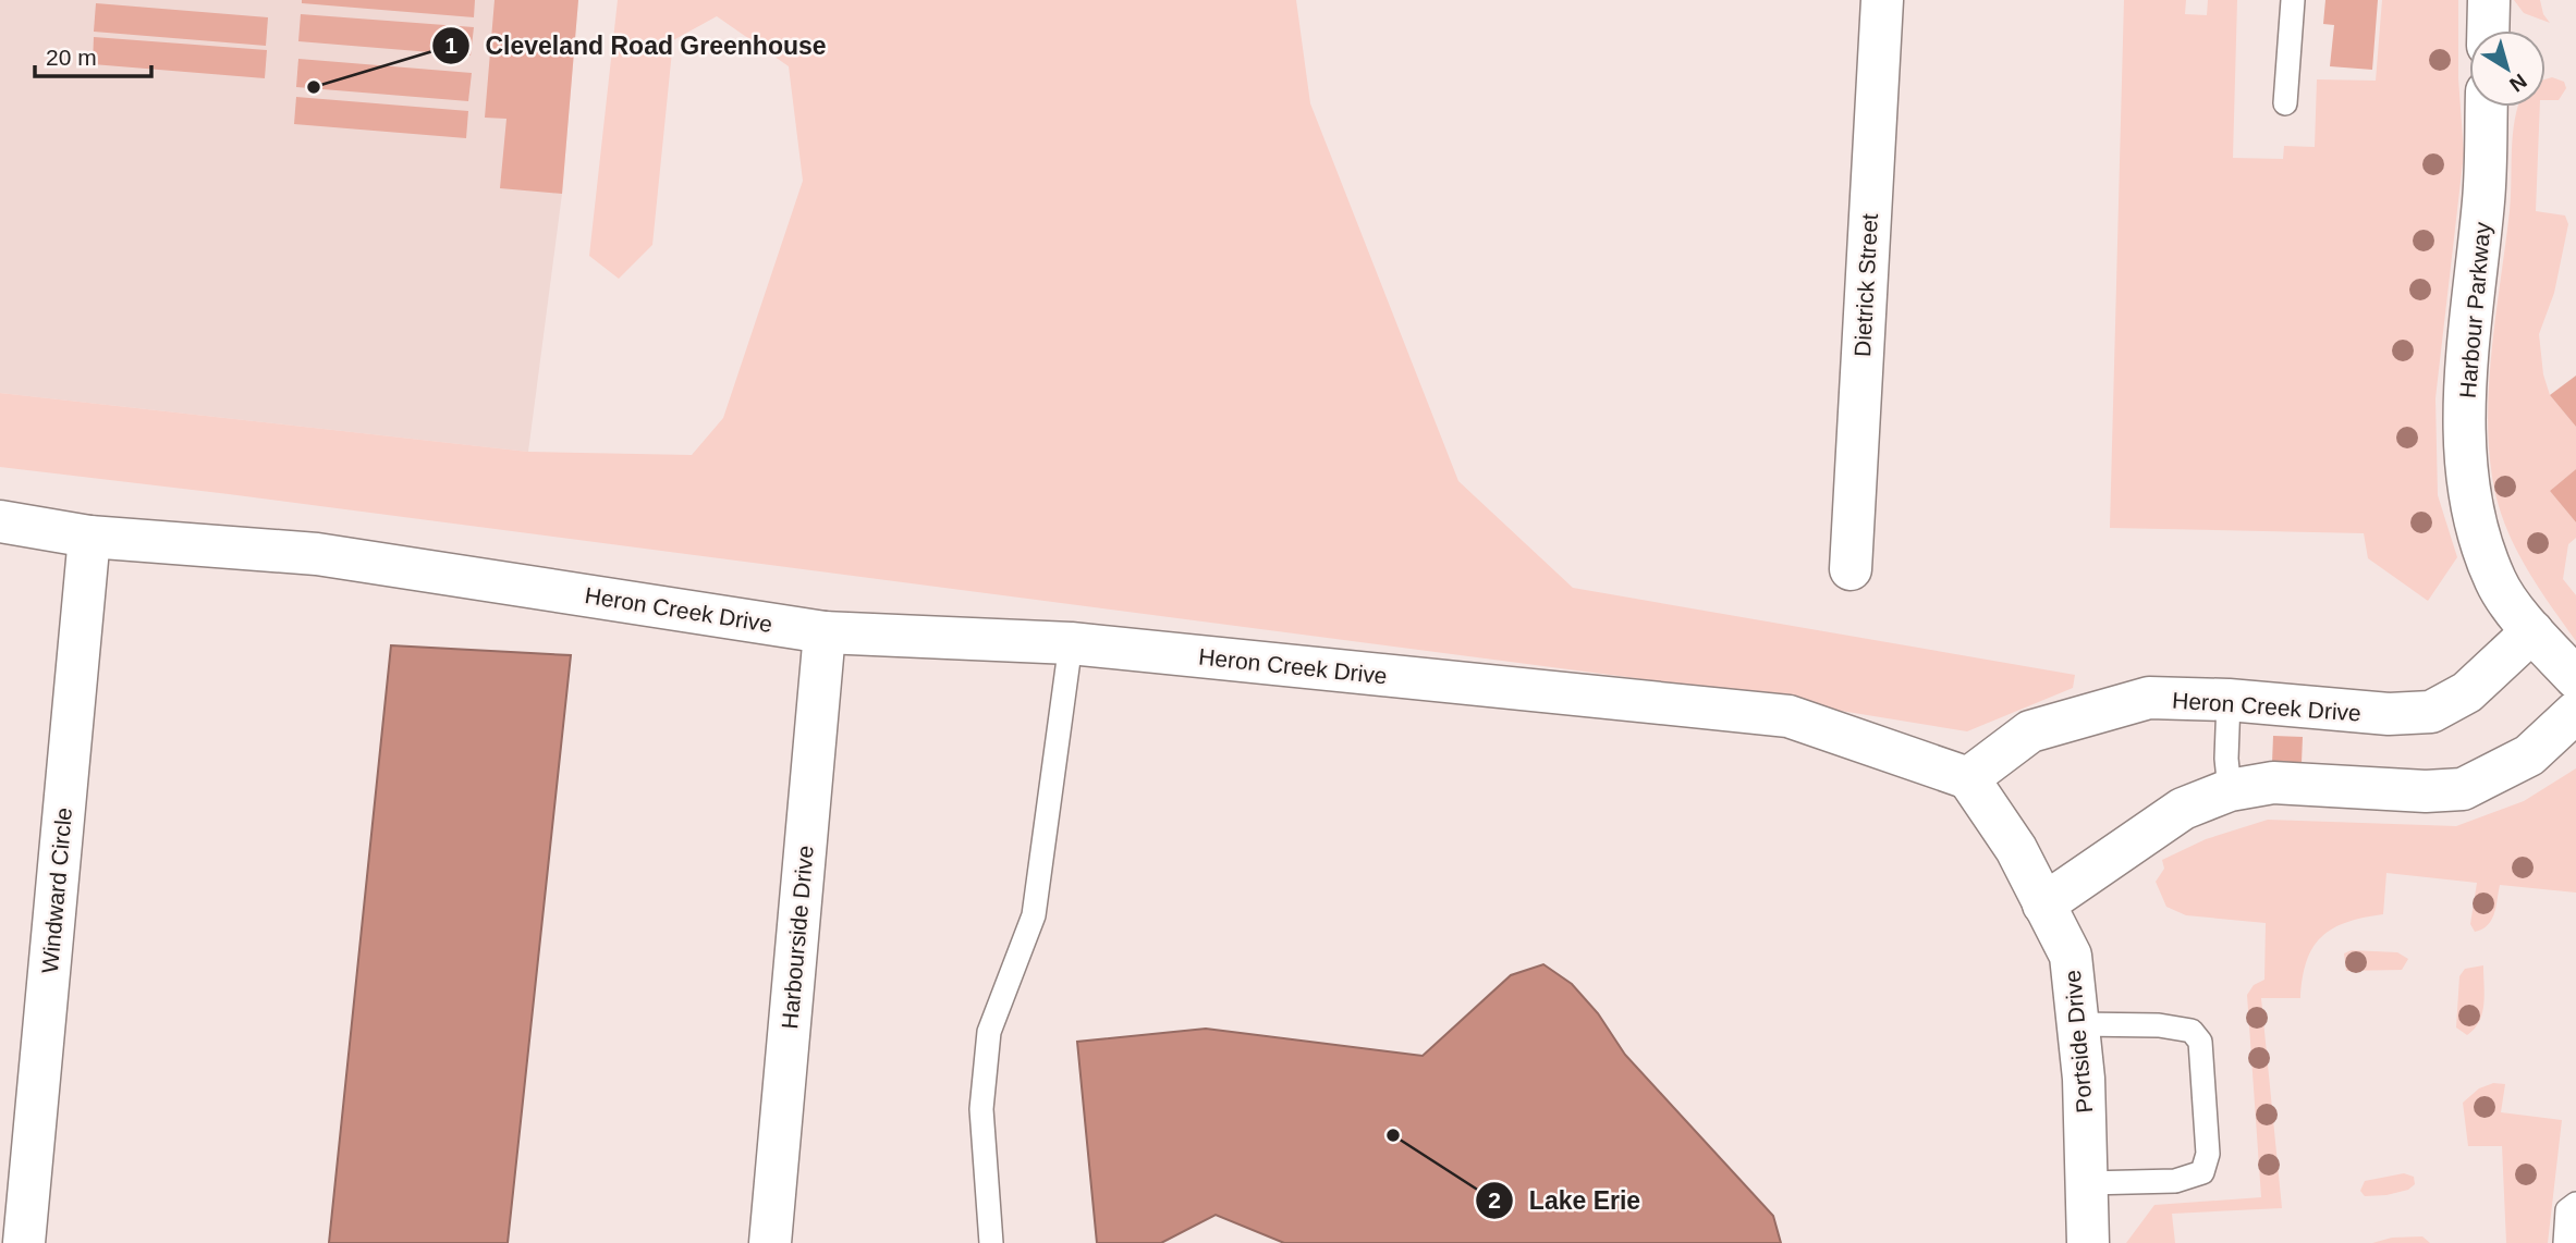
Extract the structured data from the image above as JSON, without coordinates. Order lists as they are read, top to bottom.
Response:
{
  "streets": {
    "street": [
      "Dietrick Street",
      "Harbour Parkway",
      "Heron Creek Drive",
      "Windward Circle",
      "Harbourside Drive",
      "Portside Drive"
    ]
  },
  "crossings": [
    ["Harbour Parkway", "Heron Creek Drive"],
    ["Heron Creek Drive", "Windward Circle"],
    ["Heron Creek Drive", "Harbourside Drive"],
    ["Heron Creek Drive", "Portside Drive"]
  ],
  "places": ["Cleveland Road Greenhouse", "Lake Erie"],
  "scale_bar": "20 m",
  "north": "bottom right"
}
